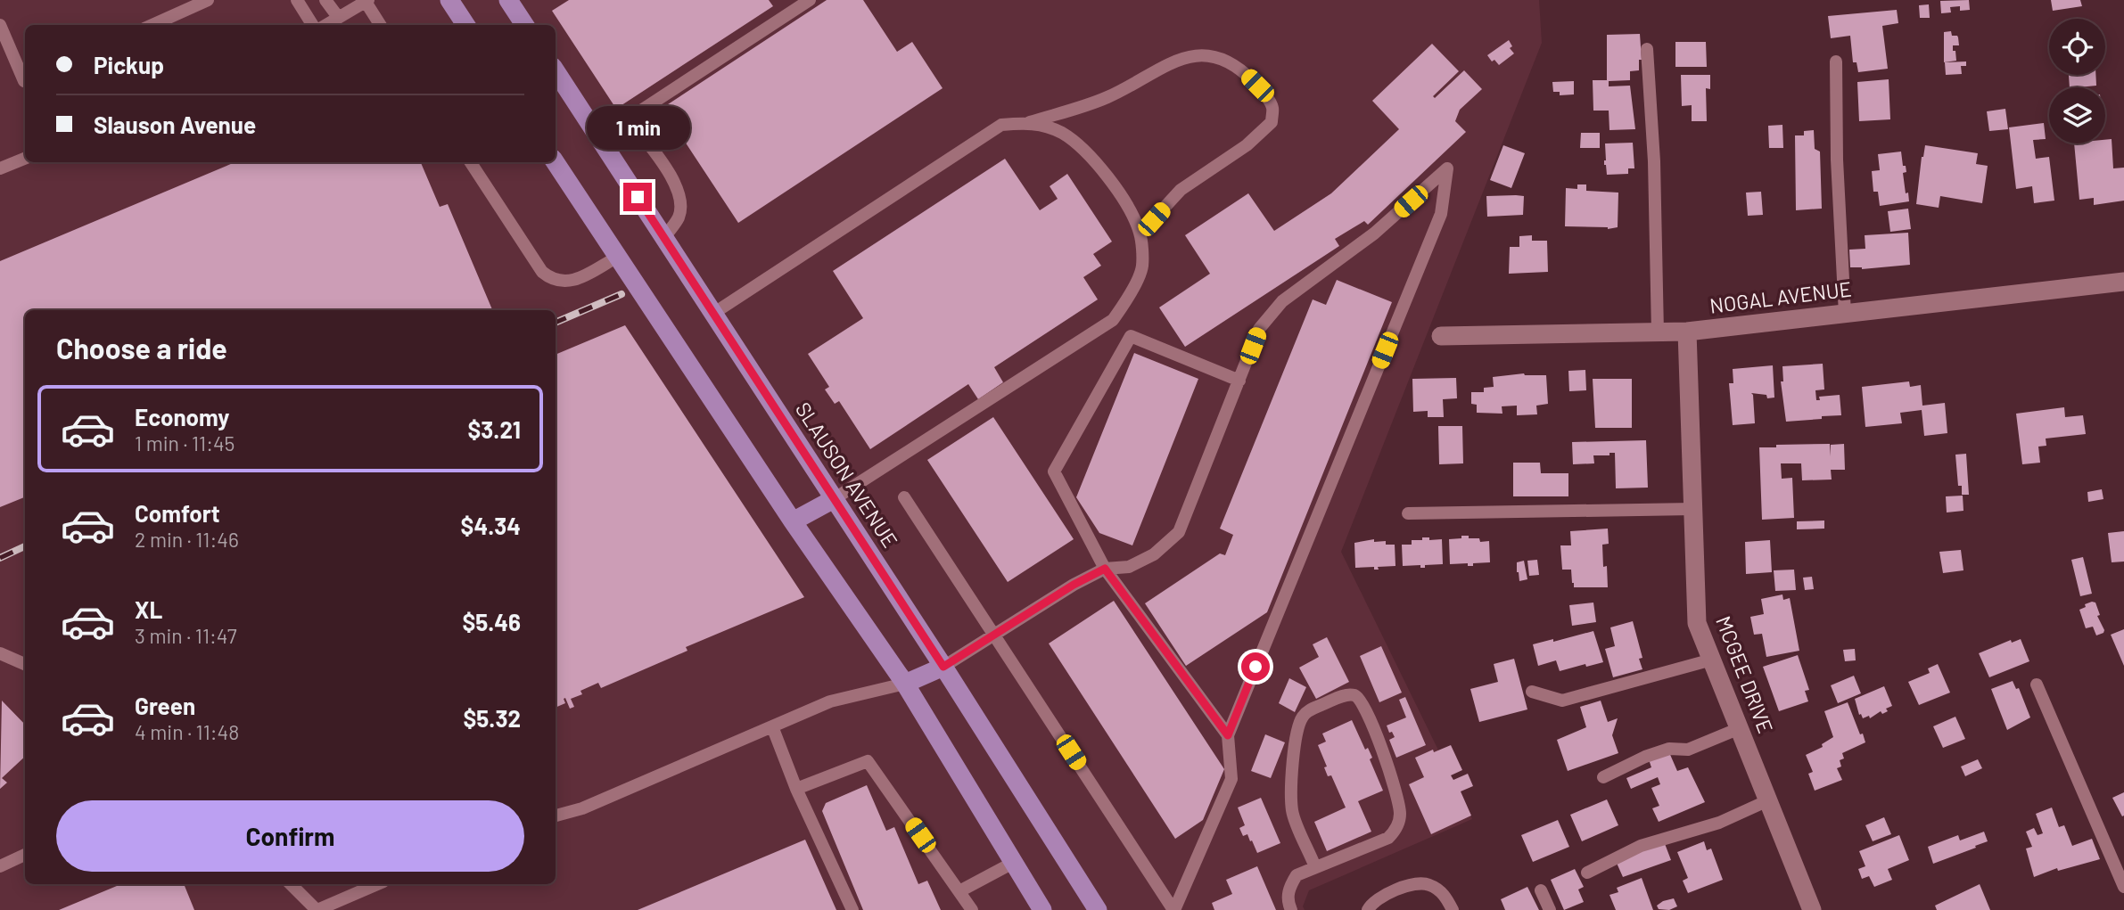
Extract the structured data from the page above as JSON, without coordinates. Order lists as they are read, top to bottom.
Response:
{
  "streets": {
    "main road": ["SLAUSON AVENUE"],
    "street": ["NOGAL AVENUE", "MCGEE DRIVE"]
  },
  "crossings": [
    ["NOGAL AVENUE", "MCGEE DRIVE"]
  ],
  "page": {
    "banner": ["Pickup", "Slauson Avenue"],
    "bubble": "1 min",
    "heading": "Choose a ride",
    "list": [
      {
        "name": "Economy",
        "note": "1 min · 11:45",
        "value": "$3.21"
      },
      {
        "name": "Comfort",
        "note": "2 min · 11:46",
        "value": "$4.34"
      },
      {
        "name": "XL",
        "note": "3 min · 11:47",
        "value": "$5.46"
      },
      {
        "name": "Green",
        "note": "4 min · 11:48",
        "value": "$5.32"
      }
    ],
    "buttons": "Confirm"
  }
}
